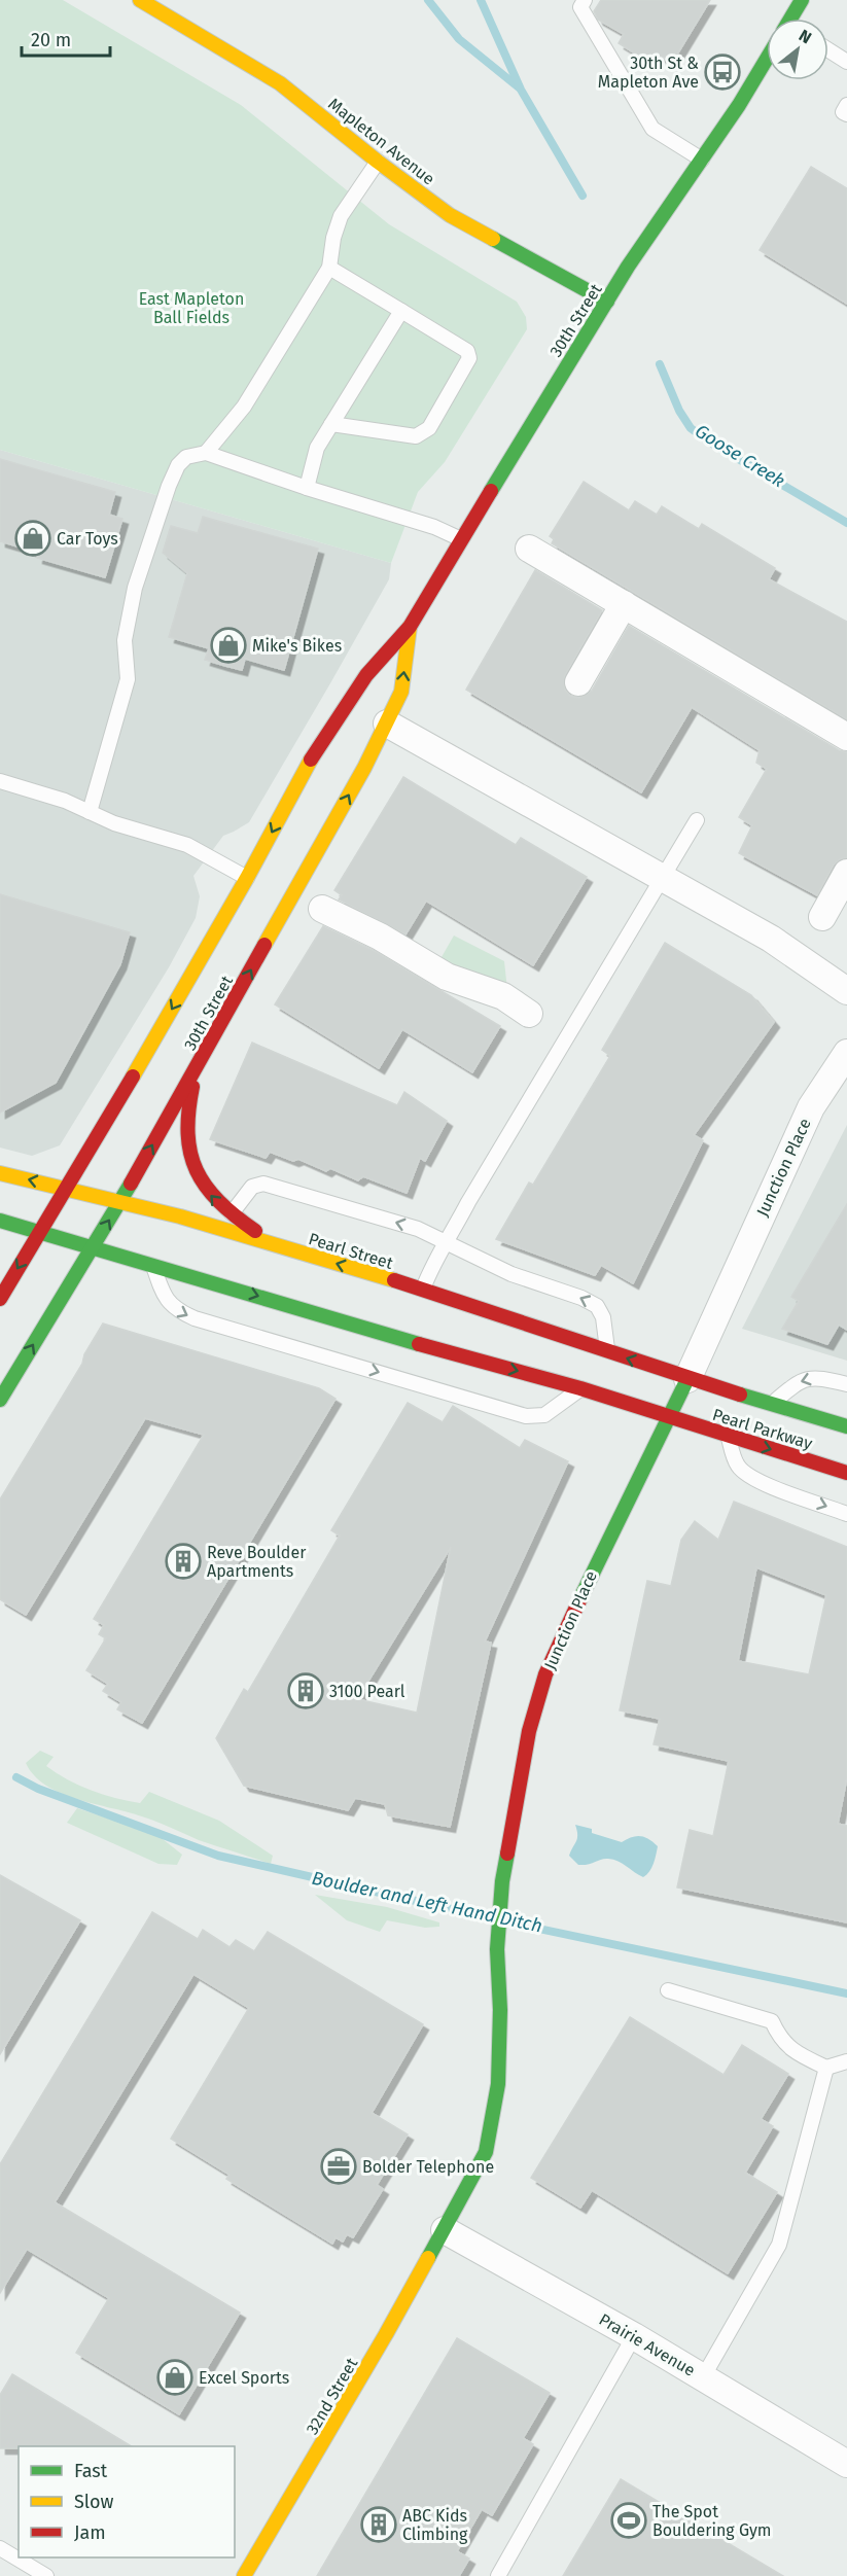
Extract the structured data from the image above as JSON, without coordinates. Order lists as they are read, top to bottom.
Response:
{
  "streets": {
    "main road": [
      "Mapleton Avenue",
      "30th Street",
      "Junction Place",
      "Pearl Street",
      "Pearl Parkway",
      "32nd Street"
    ],
    "street": ["Prairie Avenue"]
  },
  "crossings": [
    ["Mapleton Avenue", "30th Street"],
    ["30th Street", "Pearl Street"],
    ["Junction Place", "Pearl Street"],
    ["Junction Place", "Pearl Parkway"],
    ["Junction Place", "Prairie Avenue"],
    ["Junction Place", "32nd Street"],
    ["Pearl Street", "Pearl Parkway"],
    ["Prairie Avenue", "32nd Street"]
  ],
  "water": ["Goose Creek", "Boulder and Left Hand Ditch"],
  "parks": ["East Mapleton Ball Fields"],
  "places": {
    "bus stop": ["30th St & Mapleton Ave"],
    "shop": ["Car Toys", "Mike's Bikes", "Excel Sports"],
    "building": ["Reve Boulder Apartments", "3100 Pearl", "ABC Kids Climbing"],
    "office": ["Bolder Telephone"],
    "sports": ["The Spot Bouldering Gym"]
  },
  "legend": ["Fast", "Slow", "Jam"],
  "scale_bar": "20 m",
  "north": "top right"
}
